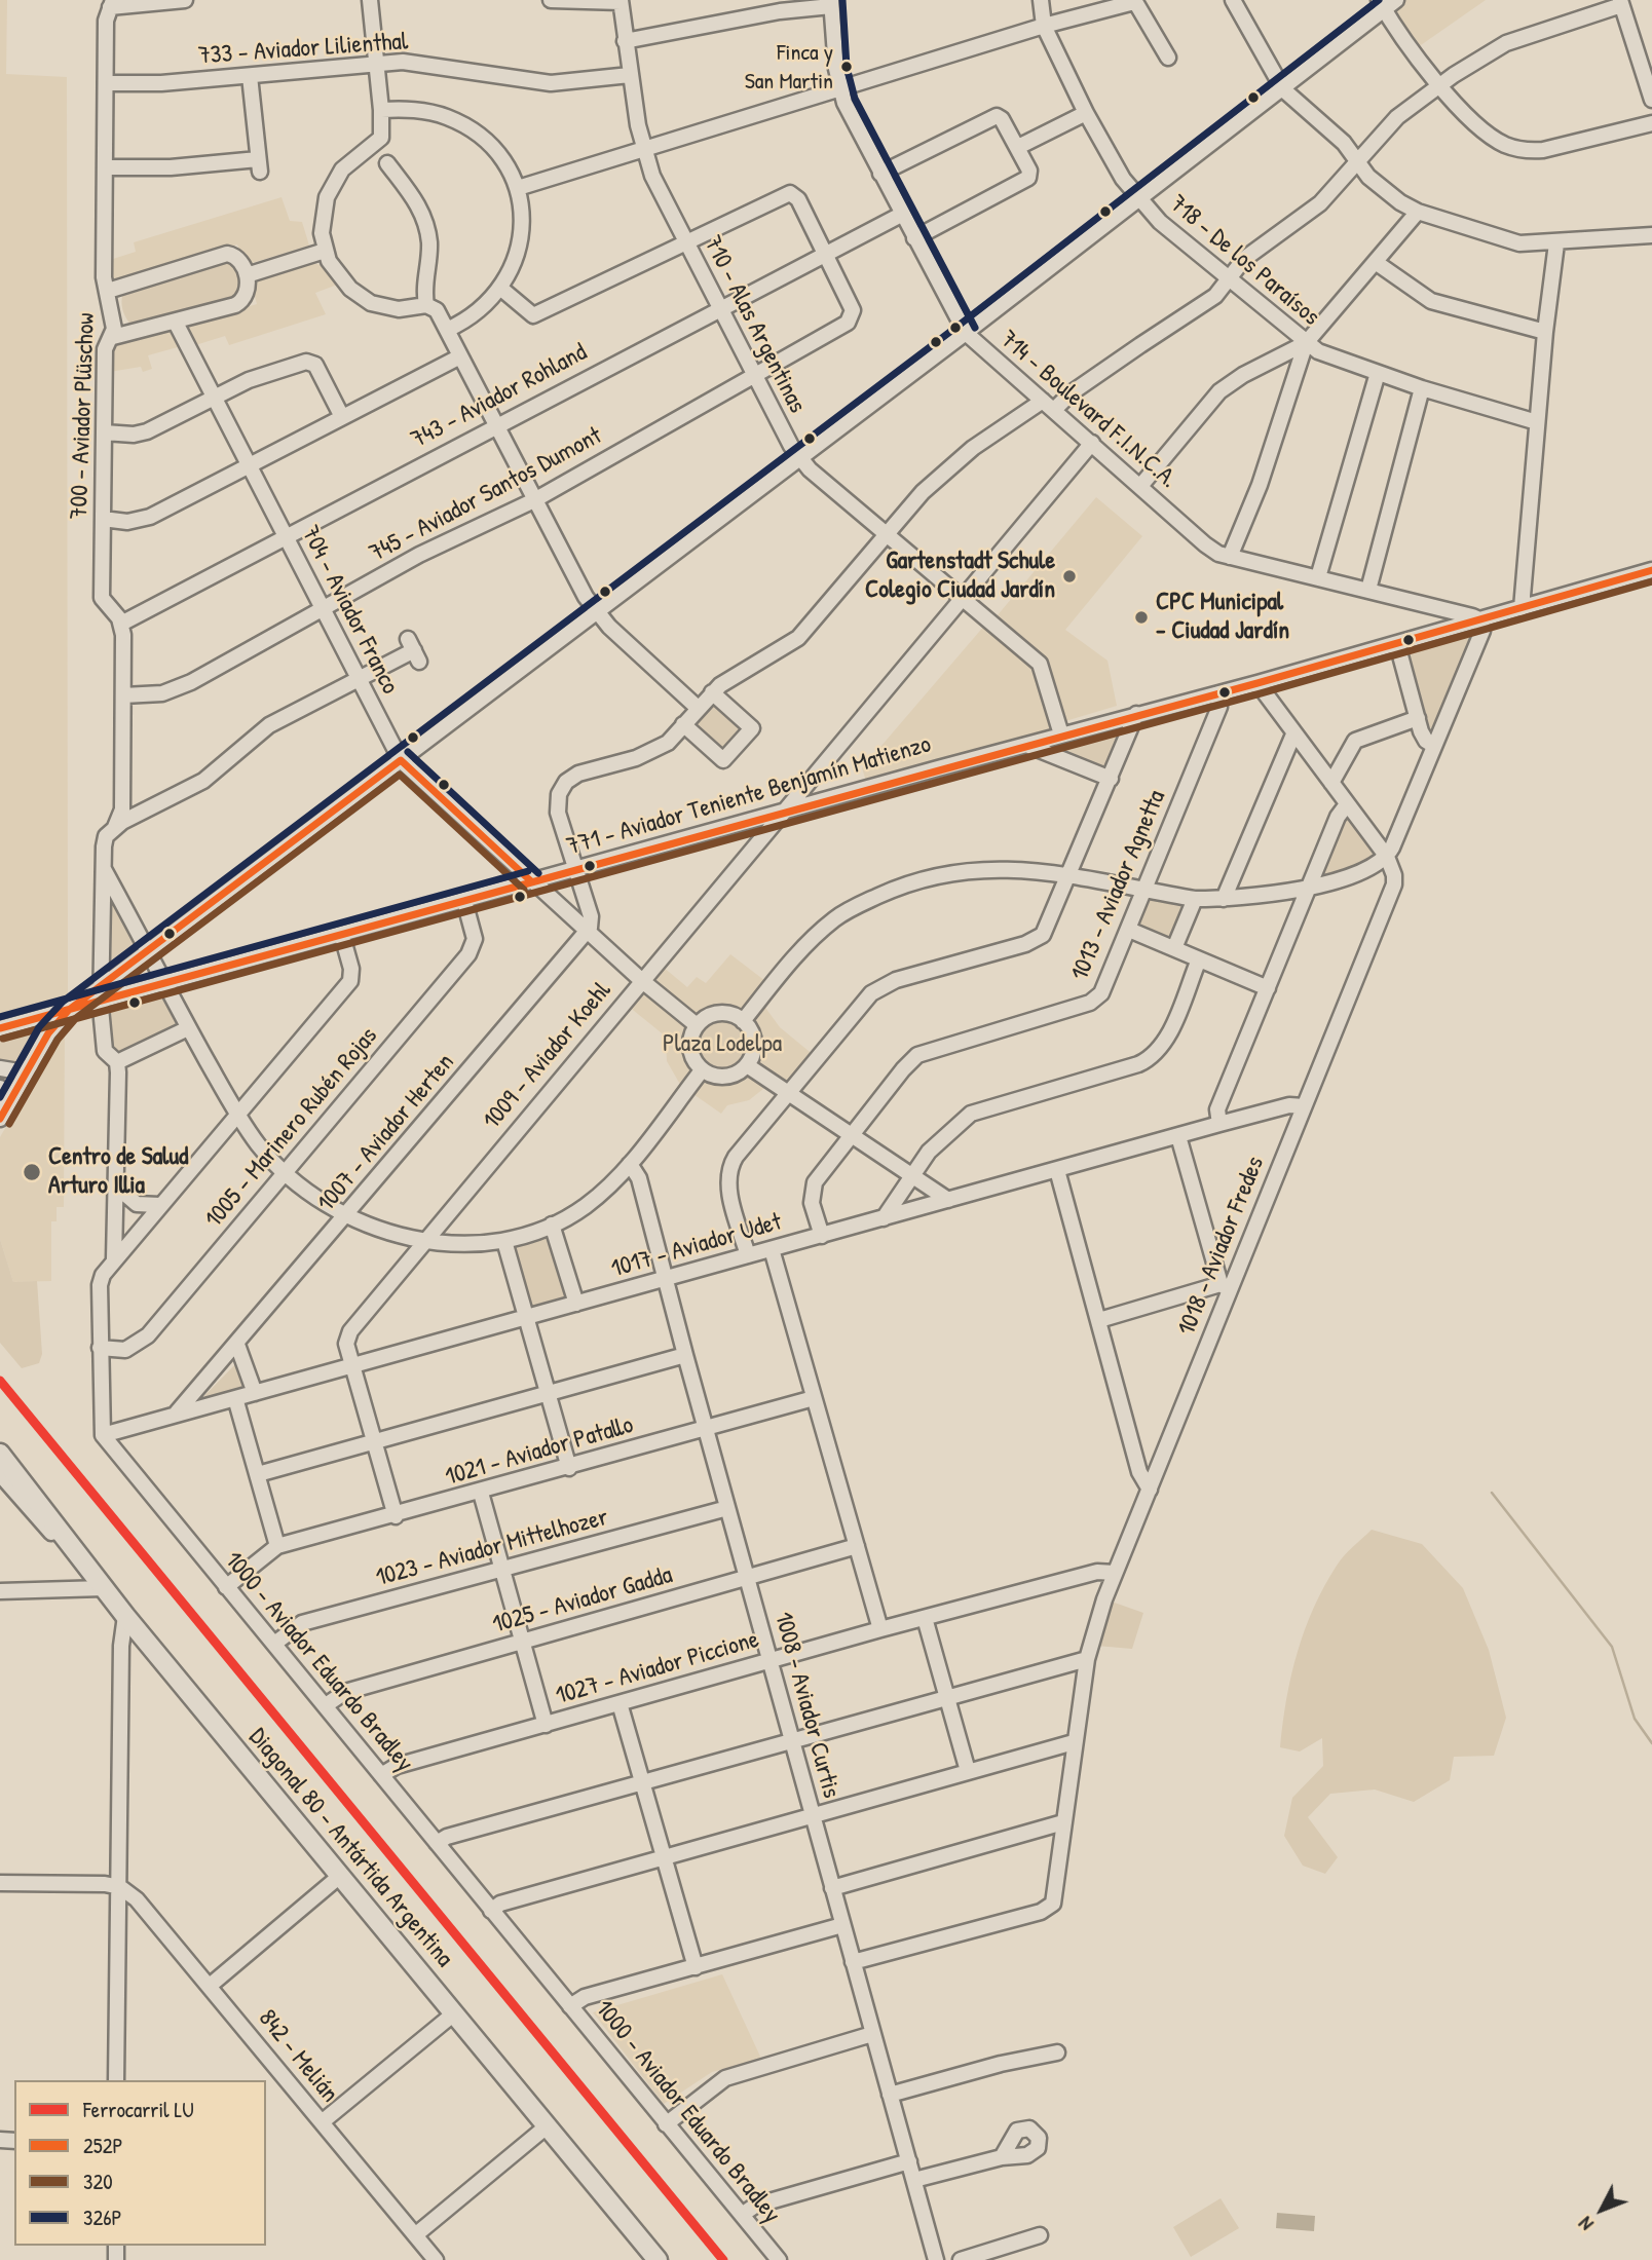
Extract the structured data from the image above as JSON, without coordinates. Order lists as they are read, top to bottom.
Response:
{
  "streets": {
    "main road": ["Diagonal 80 - Antártida Argentina"],
    "street": [
      "733 - Aviador Lilienthal",
      "718 - De los Paraísos",
      "710 - Alas Argentinas",
      "743 - Aviador Rohland",
      "714 - Boulevard F.I.N.C.A.",
      "700 - Aviador Plüschow",
      "745 - Aviador Santos Dumont",
      "704 - Aviador Franco",
      "771 - Aviador Teniente Benjamín Matienzo",
      "1013 - Aviador Agnetta",
      "1009 - Aviador Koehl",
      "1005 - Marinero Rubén Rojas",
      "1007 - Aviador Herten",
      "1017 - Aviador Udet",
      "1018 - Aviador Fredes",
      "1021 - Aviador Patallo",
      "1023 - Aviador Mittelhozer",
      "1025 - Aviador Gadda",
      "1000 - Aviador Eduardo Bradley",
      "1027 - Aviador Piccione",
      "1008 - Aviador Curtis",
      "842 - Melián"
    ]
  },
  "crossings": [
    ["733 - Aviador Lilienthal", "710 - Alas Argentinas"],
    ["733 - Aviador Lilienthal", "700 - Aviador Plüschow"],
    ["710 - Alas Argentinas", "743 - Aviador Rohland"],
    ["710 - Alas Argentinas", "745 - Aviador Santos Dumont"],
    ["710 - Alas Argentinas", "771 - Aviador Teniente Benjamín Matienzo"],
    ["710 - Alas Argentinas", "1009 - Aviador Koehl"],
    ["743 - Aviador Rohland", "714 - Boulevard F.I.N.C.A."],
    ["743 - Aviador Rohland", "700 - Aviador Plüschow"],
    ["743 - Aviador Rohland", "745 - Aviador Santos Dumont"],
    ["743 - Aviador Rohland", "704 - Aviador Franco"],
    ["714 - Boulevard F.I.N.C.A.", "771 - Aviador Teniente Benjamín Matienzo"],
    ["714 - Boulevard F.I.N.C.A.", "1009 - Aviador Koehl"],
    ["745 - Aviador Santos Dumont", "704 - Aviador Franco"],
    ["704 - Aviador Franco", "771 - Aviador Teniente Benjamín Matienzo"],
    ["704 - Aviador Franco", "1009 - Aviador Koehl"],
    ["704 - Aviador Franco", "1007 - Aviador Herten"],
    ["771 - Aviador Teniente Benjamín Matienzo", "1013 - Aviador Agnetta"],
    ["771 - Aviador Teniente Benjamín Matienzo", "1009 - Aviador Koehl"],
    ["771 - Aviador Teniente Benjamín Matienzo", "1005 - Marinero Rubén Rojas"],
    ["1013 - Aviador Agnetta", "1017 - Aviador Udet"],
    ["1009 - Aviador Koehl", "1017 - Aviador Udet"],
    ["1007 - Aviador Herten", "1017 - Aviador Udet"],
    ["1017 - Aviador Udet", "1018 - Aviador Fredes"],
    ["1017 - Aviador Udet", "1000 - Aviador Eduardo Bradley"],
    ["1017 - Aviador Udet", "1008 - Aviador Curtis"],
    ["1018 - Aviador Fredes", "1027 - Aviador Piccione"],
    ["1018 - Aviador Fredes", "1008 - Aviador Curtis"],
    ["1021 - Aviador Patallo", "1008 - Aviador Curtis"],
    ["1023 - Aviador Mittelhozer", "1000 - Aviador Eduardo Bradley"],
    ["1023 - Aviador Mittelhozer", "1008 - Aviador Curtis"],
    ["1025 - Aviador Gadda", "1000 - Aviador Eduardo Bradley"],
    ["1025 - Aviador Gadda", "1008 - Aviador Curtis"],
    ["1000 - Aviador Eduardo Bradley", "1027 - Aviador Piccione"],
    ["1027 - Aviador Piccione", "1008 - Aviador Curtis"]
  ],
  "parks": ["Plaza Lodelpa"],
  "places": [
    "Finca y San Martin",
    "Gartenstadt Schule Colegio Ciudad Jardín",
    "CPC Municipal - Ciudad Jardín",
    "Centro de Salud Arturo Illia"
  ],
  "lines": [
    "transit line 326P",
    "transit line 252P",
    "transit line 320",
    "rail line LU"
  ],
  "legend": [
    "Ferrocarril LU",
    "252P",
    "320",
    "326P"
  ],
  "north": "bottom left"
}
